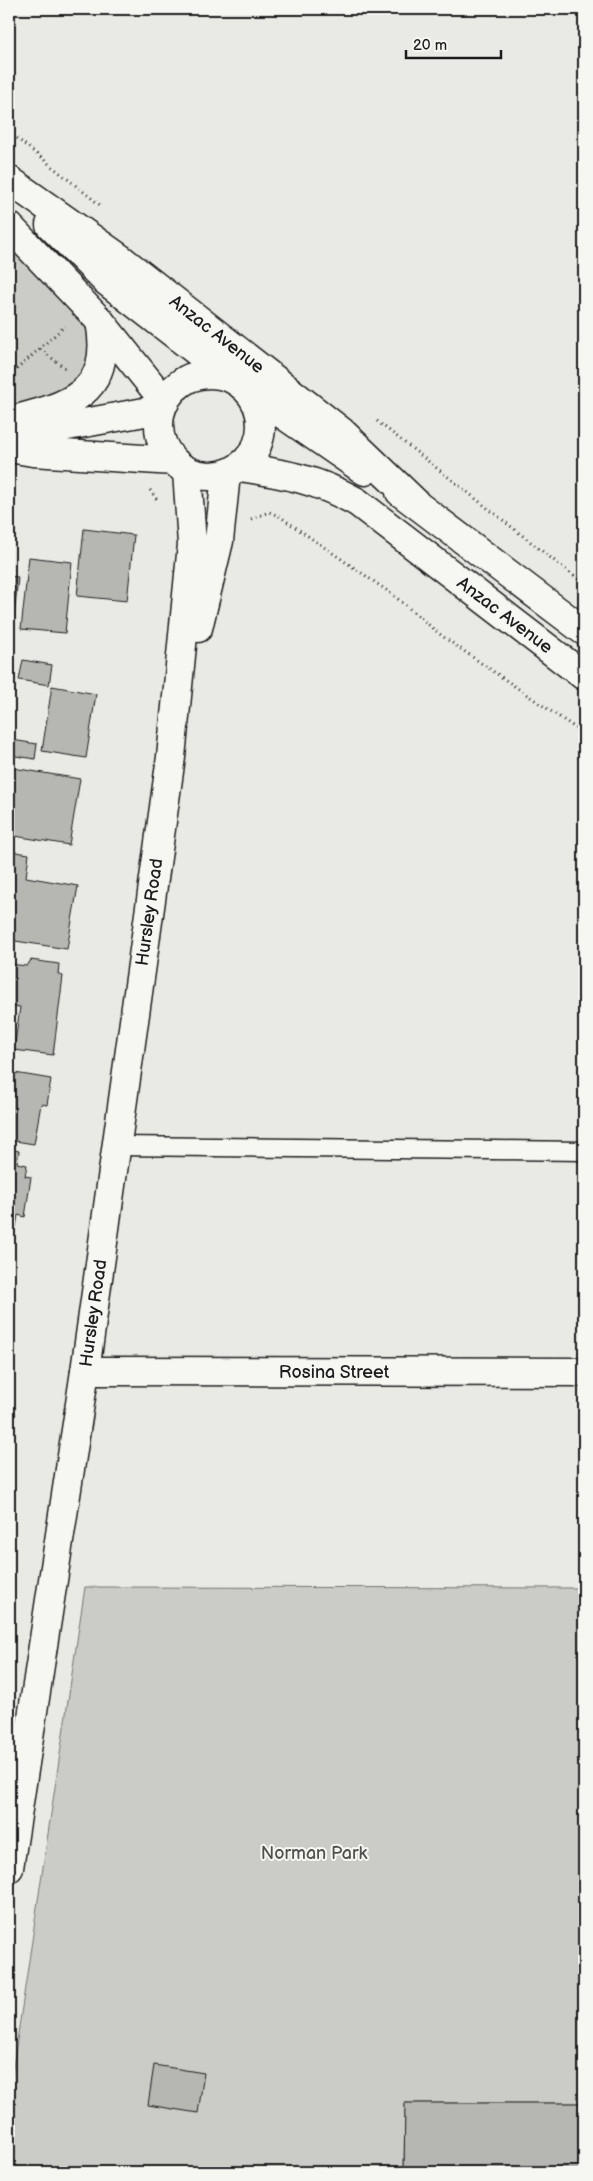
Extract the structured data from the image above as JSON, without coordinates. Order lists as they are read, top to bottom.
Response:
{
  "streets": {
    "main road": ["Anzac Avenue", "Hursley Road", "Rosina Street"]
  },
  "crossings": [
    ["Anzac Avenue", "Hursley Road"],
    ["Hursley Road", "Rosina Street"]
  ],
  "parks": ["Norman Park"],
  "scale_bar": "20 m"
}
